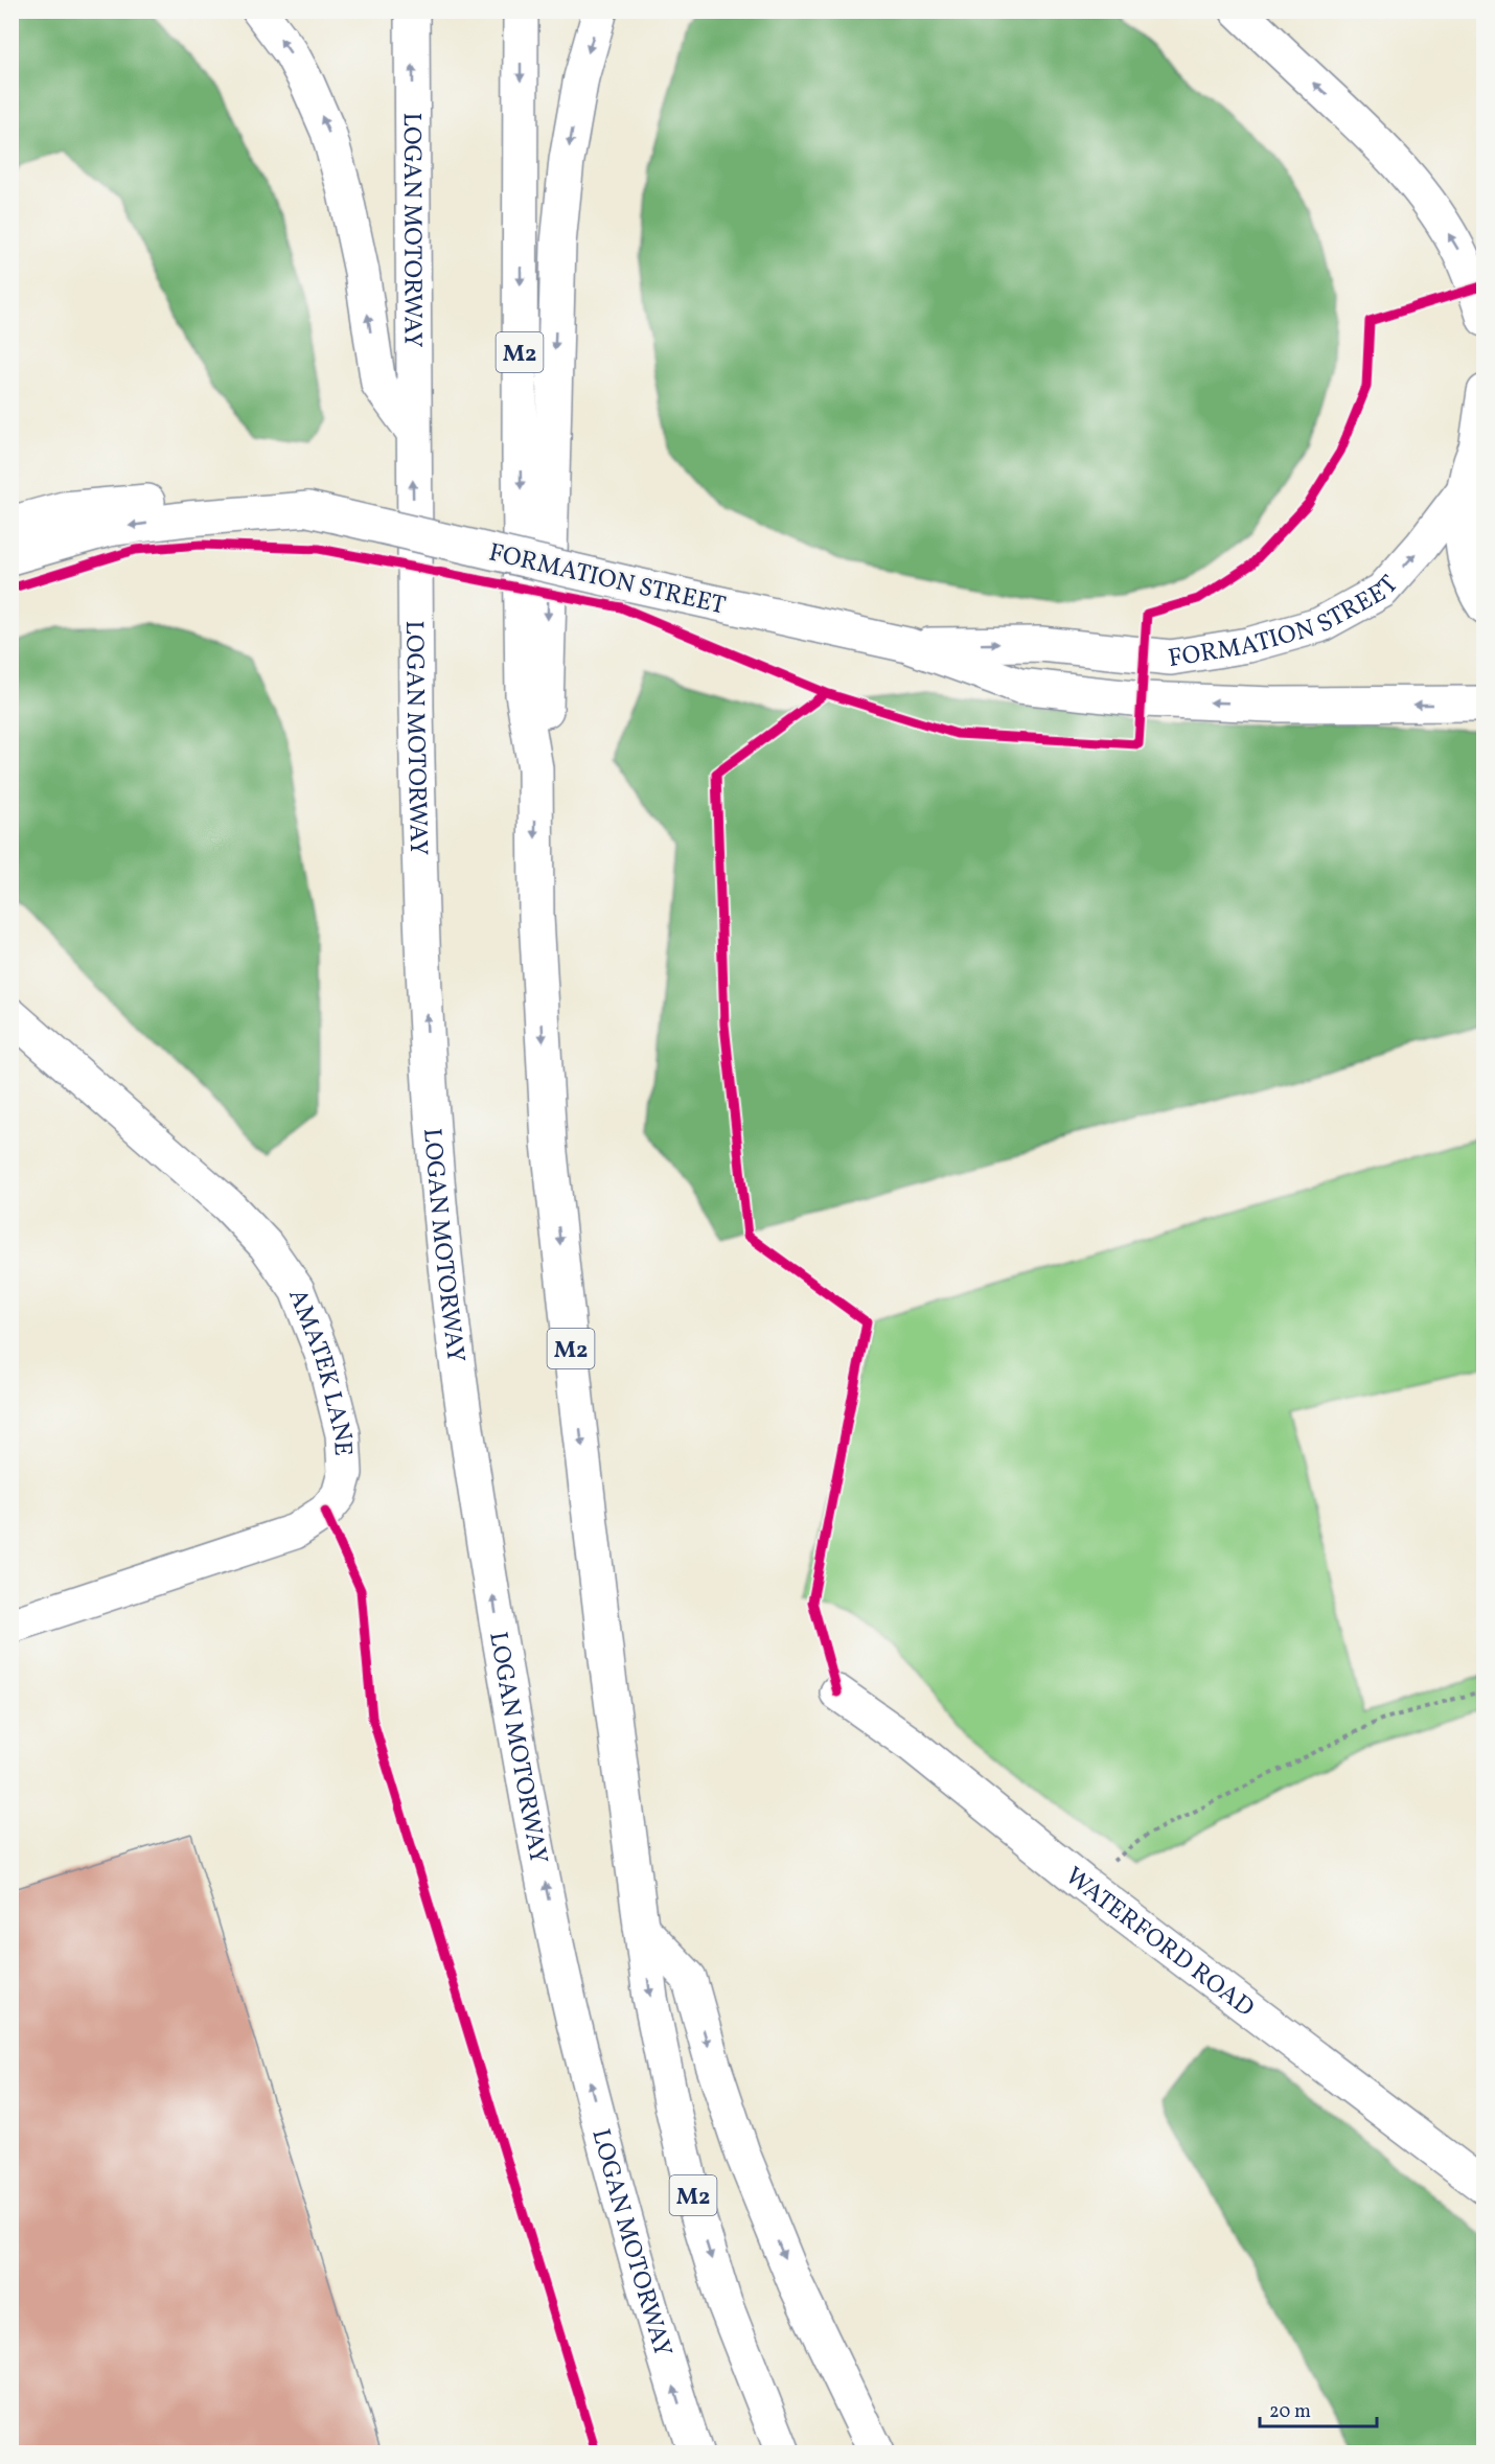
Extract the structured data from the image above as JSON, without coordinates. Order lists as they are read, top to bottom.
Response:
{
  "streets": {
    "main road": [
      "LOGAN MOTORWAY",
      "M2",
      "FORMATION STREET",
      "AMATEK LANE",
      "WATERFORD ROAD"
    ]
  },
  "scale_bar": "20 m"
}
